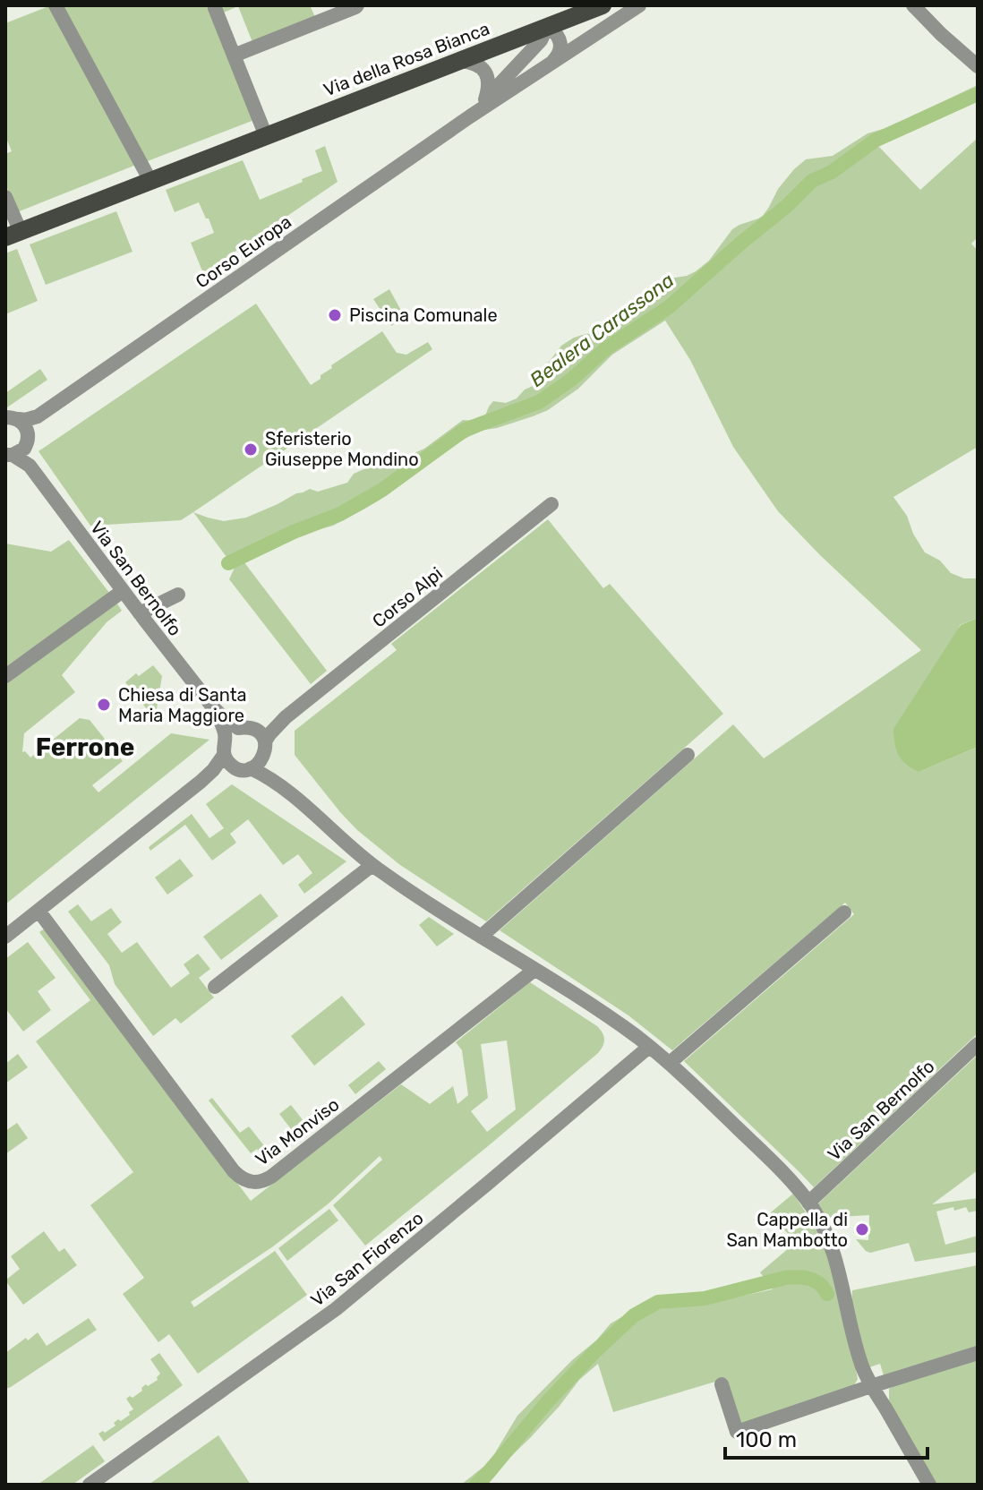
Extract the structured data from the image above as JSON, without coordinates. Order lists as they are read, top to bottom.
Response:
{
  "streets": {
    "main road": ["Via della Rosa Bianca"],
    "street": [
      "Corso Europa",
      "Via San Bernolfo",
      "Corso Alpi",
      "Via Monviso",
      "Via San Fiorenzo"
    ]
  },
  "crossings": [
    ["Via della Rosa Bianca", "Corso Europa"],
    ["Corso Europa", "Via San Bernolfo"],
    ["Via San Bernolfo", "Corso Alpi"]
  ],
  "districts": ["Ferrone"],
  "water": ["Bealera Carassona"],
  "places": [
    "Piscina Comunale",
    "Sferisterio Giuseppe Mondino",
    "Chiesa di Santa Maria Maggiore",
    "Cappella di San Mambotto"
  ],
  "scale_bar": "100 m"
}
